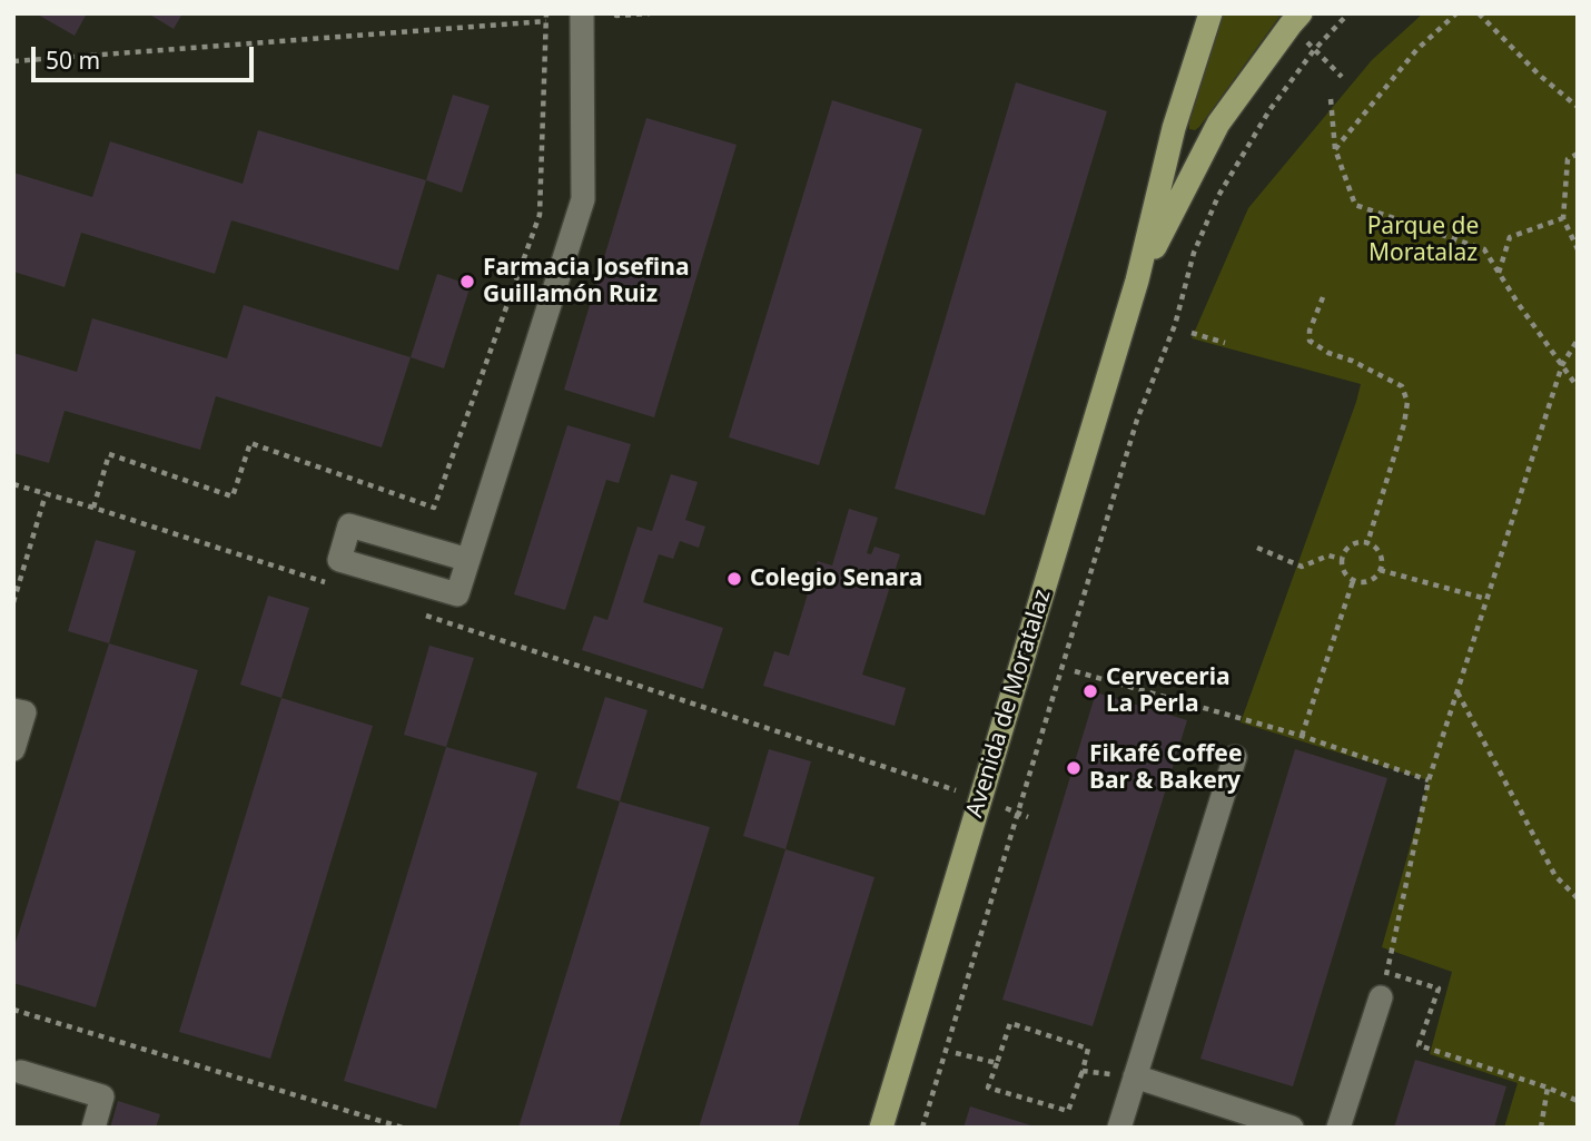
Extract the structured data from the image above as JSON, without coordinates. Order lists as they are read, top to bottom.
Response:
{
  "streets": {
    "main road": ["Avenida de Moratalaz"]
  },
  "parks": ["Parque de Moratalaz"],
  "places": [
    "Farmacia Josefina Guillamón Ruiz",
    "Colegio Senara",
    "Cerveceria La Perla",
    "Fikafé Coffee Bar & Bakery"
  ],
  "scale_bar": "50 m"
}
